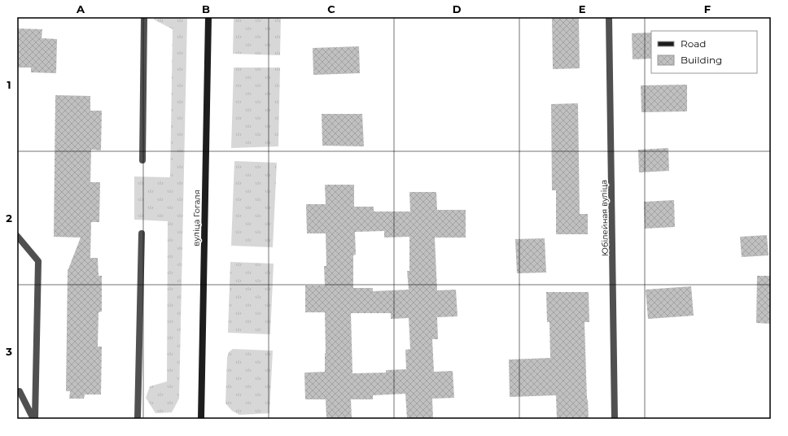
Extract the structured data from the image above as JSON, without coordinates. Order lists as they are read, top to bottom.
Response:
{
  "streets": {
    "main road": ["вуліца Гогаля"],
    "street": ["Юбілейная вуліца"]
  },
  "legend": ["Road", "Building"],
  "grid": {
    "columns": [
      "A",
      "B",
      "C",
      "D",
      "E",
      "F"
    ],
    "rows": ["1", "2", "3"]
  }
}
